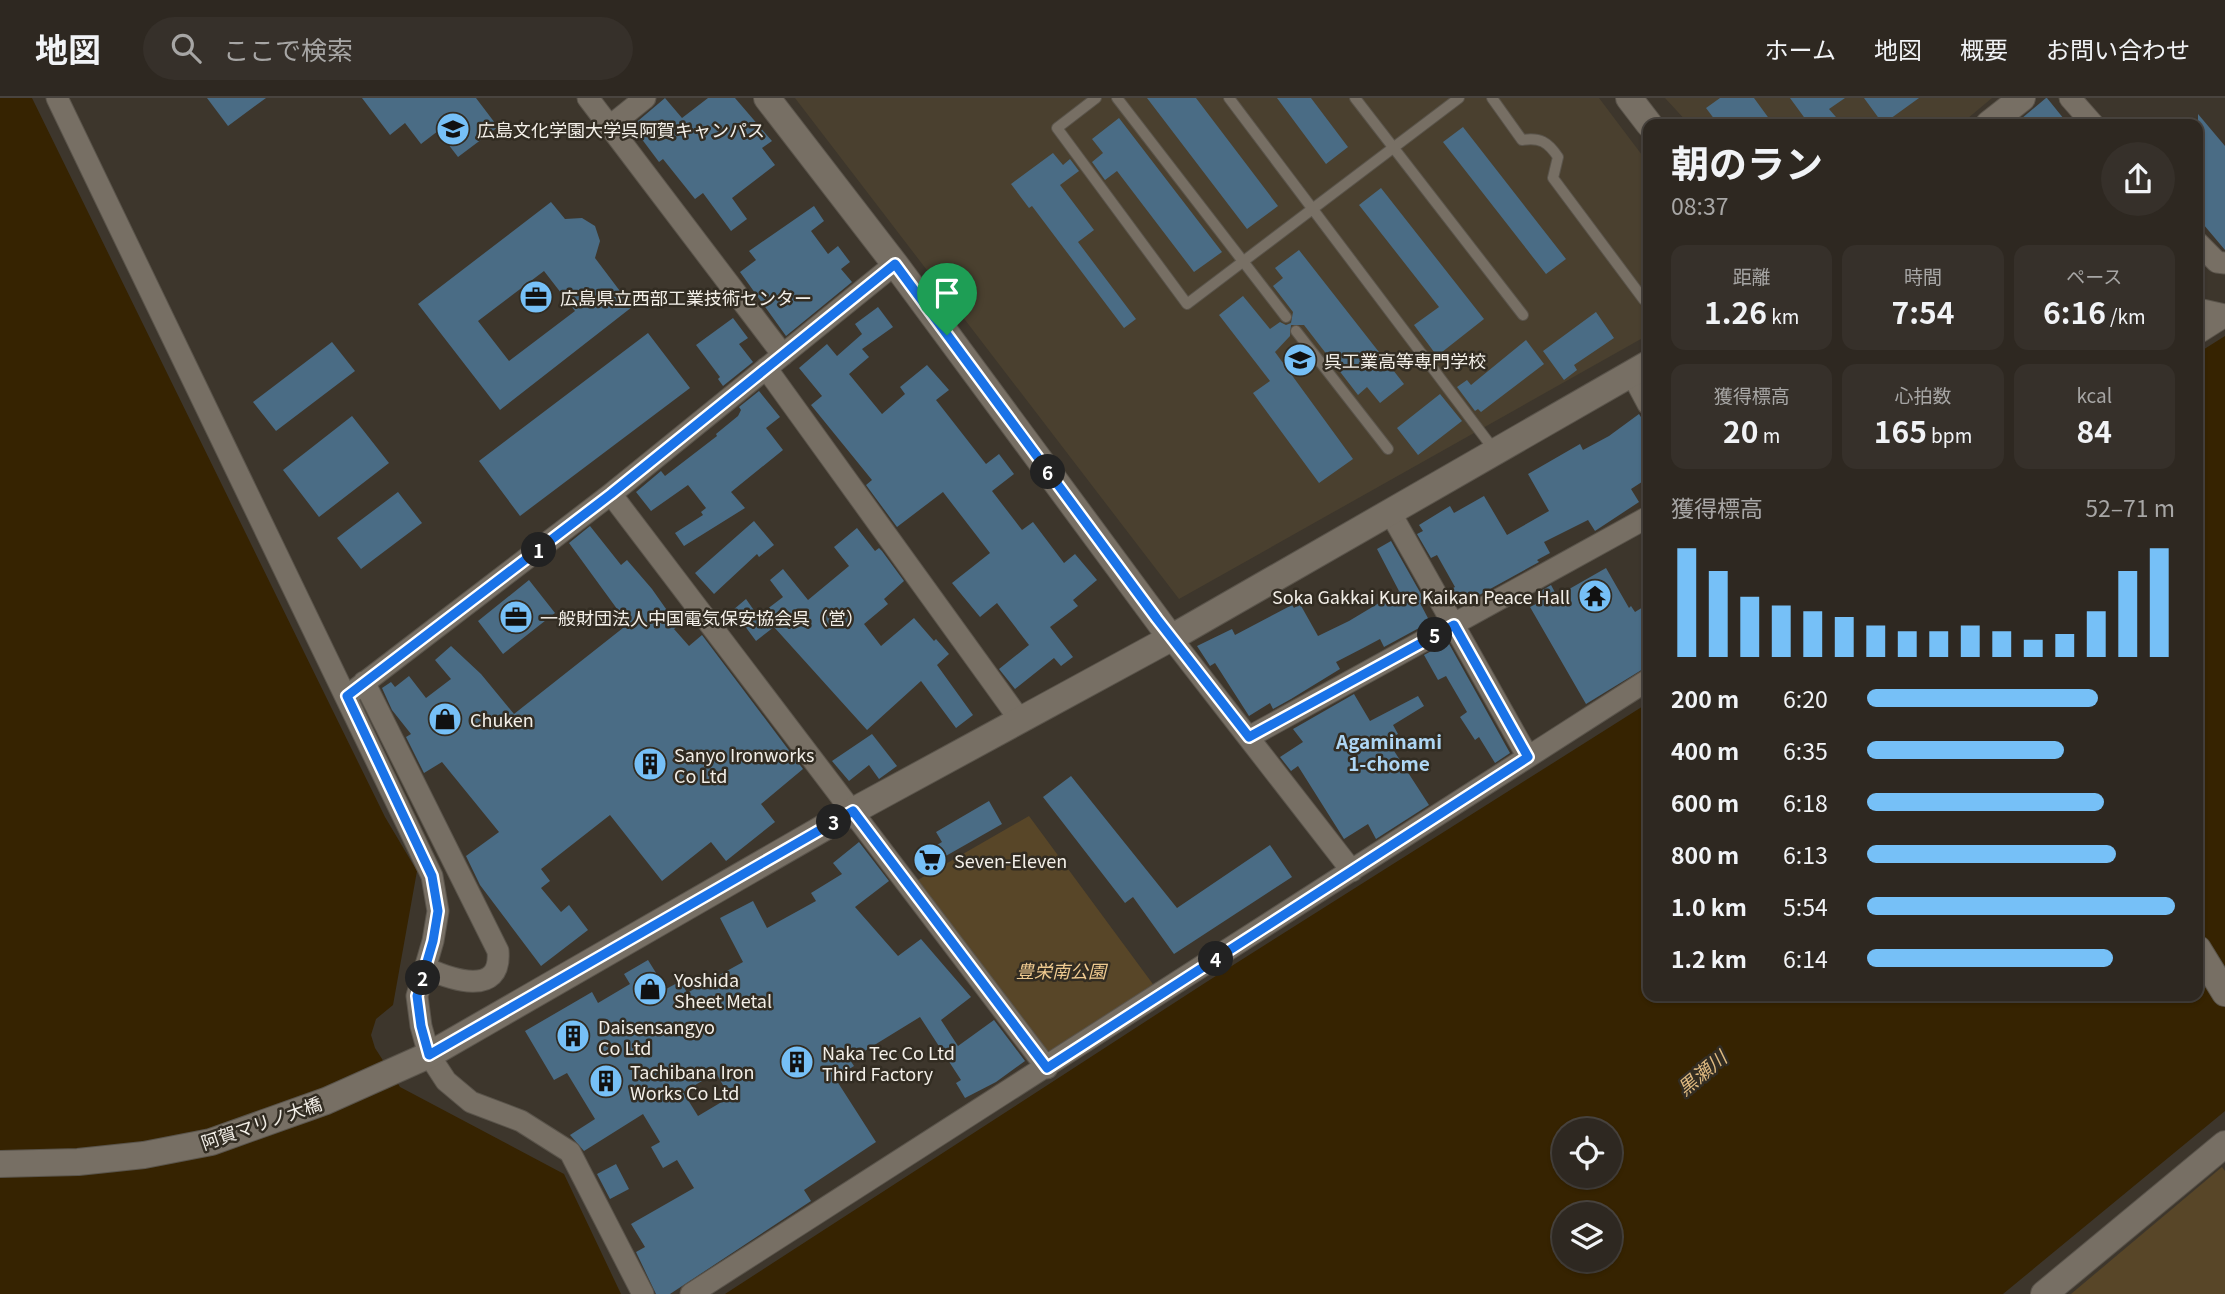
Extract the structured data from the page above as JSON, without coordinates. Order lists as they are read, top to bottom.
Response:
{
  "streets": {
    "street": ["阿賀マリノ大橋"]
  },
  "districts": ["Agaminami 1-chome"],
  "water": ["黒瀬川"],
  "parks": ["豊栄南公園"],
  "places": {
    "school or university": ["広島文化学園大学呉阿賀キャンパス", "呉工業高等専門学校"],
    "office": ["広島県立西部工業技術センター", "一般財団法人中国電気保安協会呉（営）"],
    "temple": ["Soka Gakkai Kure Kaikan Peace Hall"],
    "shop": ["Chuken", "Yoshida Sheet Metal"],
    "building": [
      "Sanyo Ironworks Co Ltd",
      "Daisensangyo Co Ltd",
      "Naka Tec Co Ltd Third Factory",
      "Tachibana Iron Works Co Ltd"
    ],
    "supermarket": ["Seven-Eleven"]
  },
  "page": {
    "header": "地図",
    "search": "ここで検索",
    "nav": [
      "ホーム",
      "地図",
      "概要",
      "お問い合わせ"
    ],
    "heading": ["朝のラン", "08:37"],
    "stats": [
      ["距離", "1.26 km"],
      ["時間", "7:54"],
      ["ペース", "6:16 /km"],
      ["獲得標高", "20 m"],
      ["心拍数", "165 bpm"],
      ["kcal", "84"]
    ],
    "pins": [
      "6",
      "1",
      "5",
      "3",
      "4",
      "2"
    ],
    "chart": ["獲得標高", "52–71 m"],
    "list": [
      {
        "name": "200 m",
        "note": "6:20"
      },
      {
        "name": "400 m",
        "note": "6:35"
      },
      {
        "name": "600 m",
        "note": "6:18"
      },
      {
        "name": "800 m",
        "note": "6:13"
      },
      {
        "name": "1.0 km",
        "note": "5:54"
      },
      {
        "name": "1.2 km",
        "note": "6:14"
      }
    ]
  }
}
